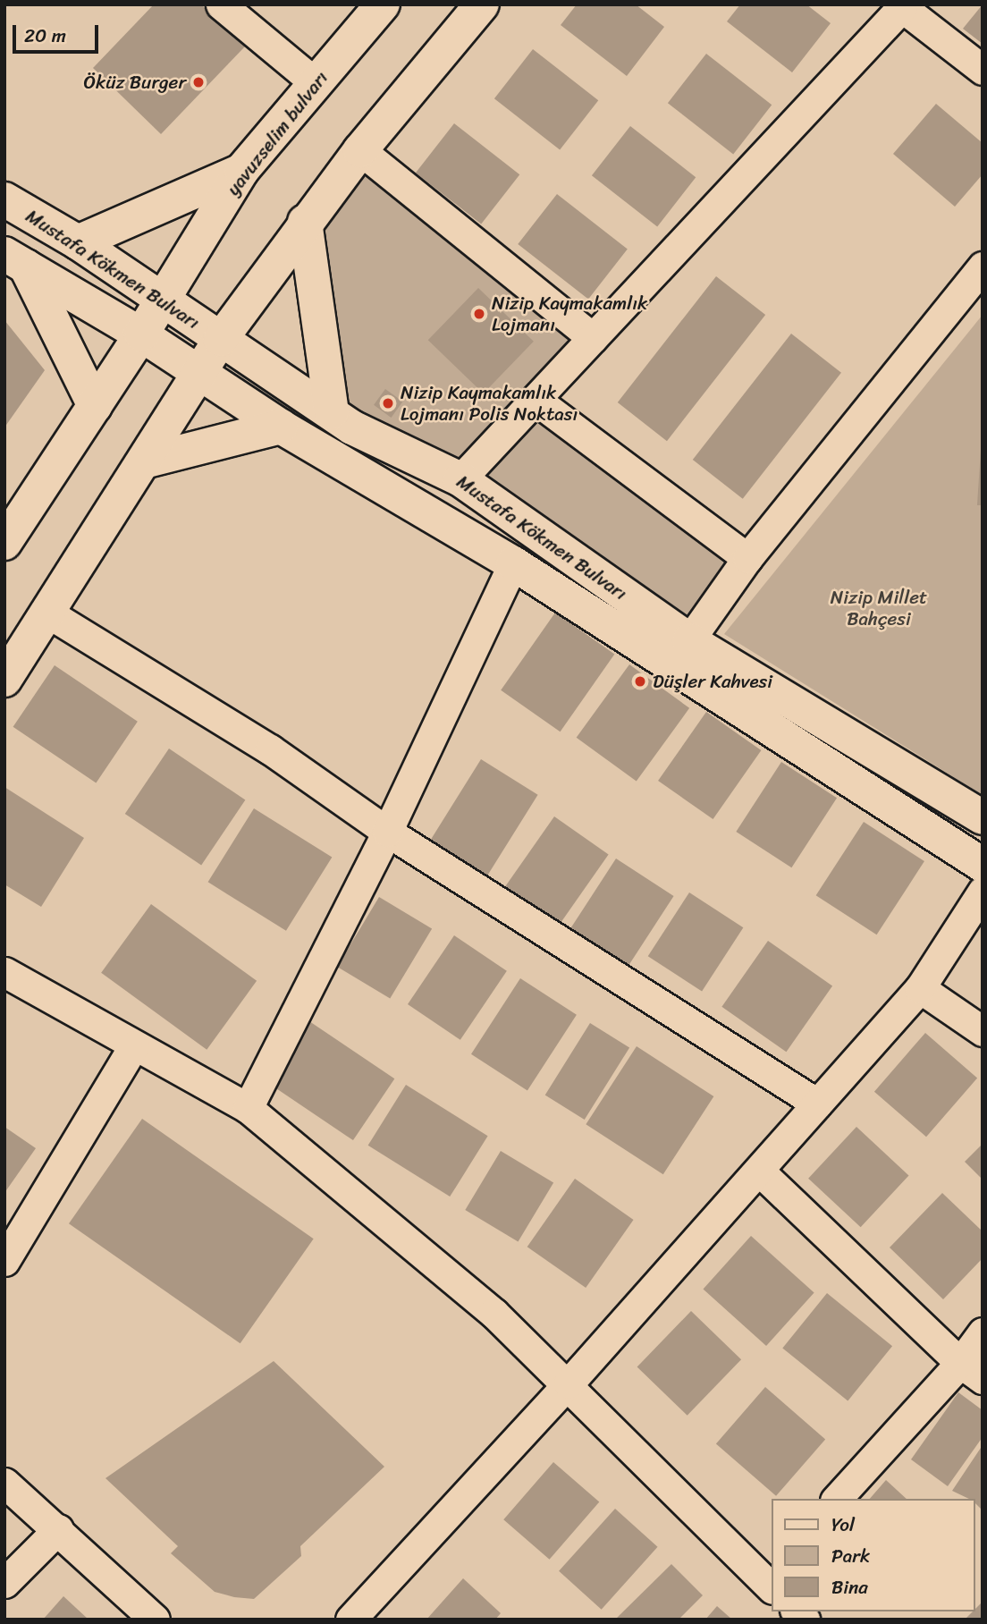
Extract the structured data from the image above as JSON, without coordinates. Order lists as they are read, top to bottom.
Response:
{
  "streets": {
    "main road": ["yavuzselim bulvarı", "Mustafa Kökmen Bulvarı"]
  },
  "crossings": [
    ["yavuzselim bulvarı", "Mustafa Kökmen Bulvarı"]
  ],
  "parks": ["Nizip Millet Bahçesi"],
  "places": [
    "Öküz Burger",
    "Nizip Kaymakamlık Lojmanı",
    "Nizip Kaymakamlık Lojmanı Polis Noktası",
    "Düşler Kahvesi"
  ],
  "legend": ["Yol", "Park", "Bina"],
  "scale_bar": "20 m"
}
